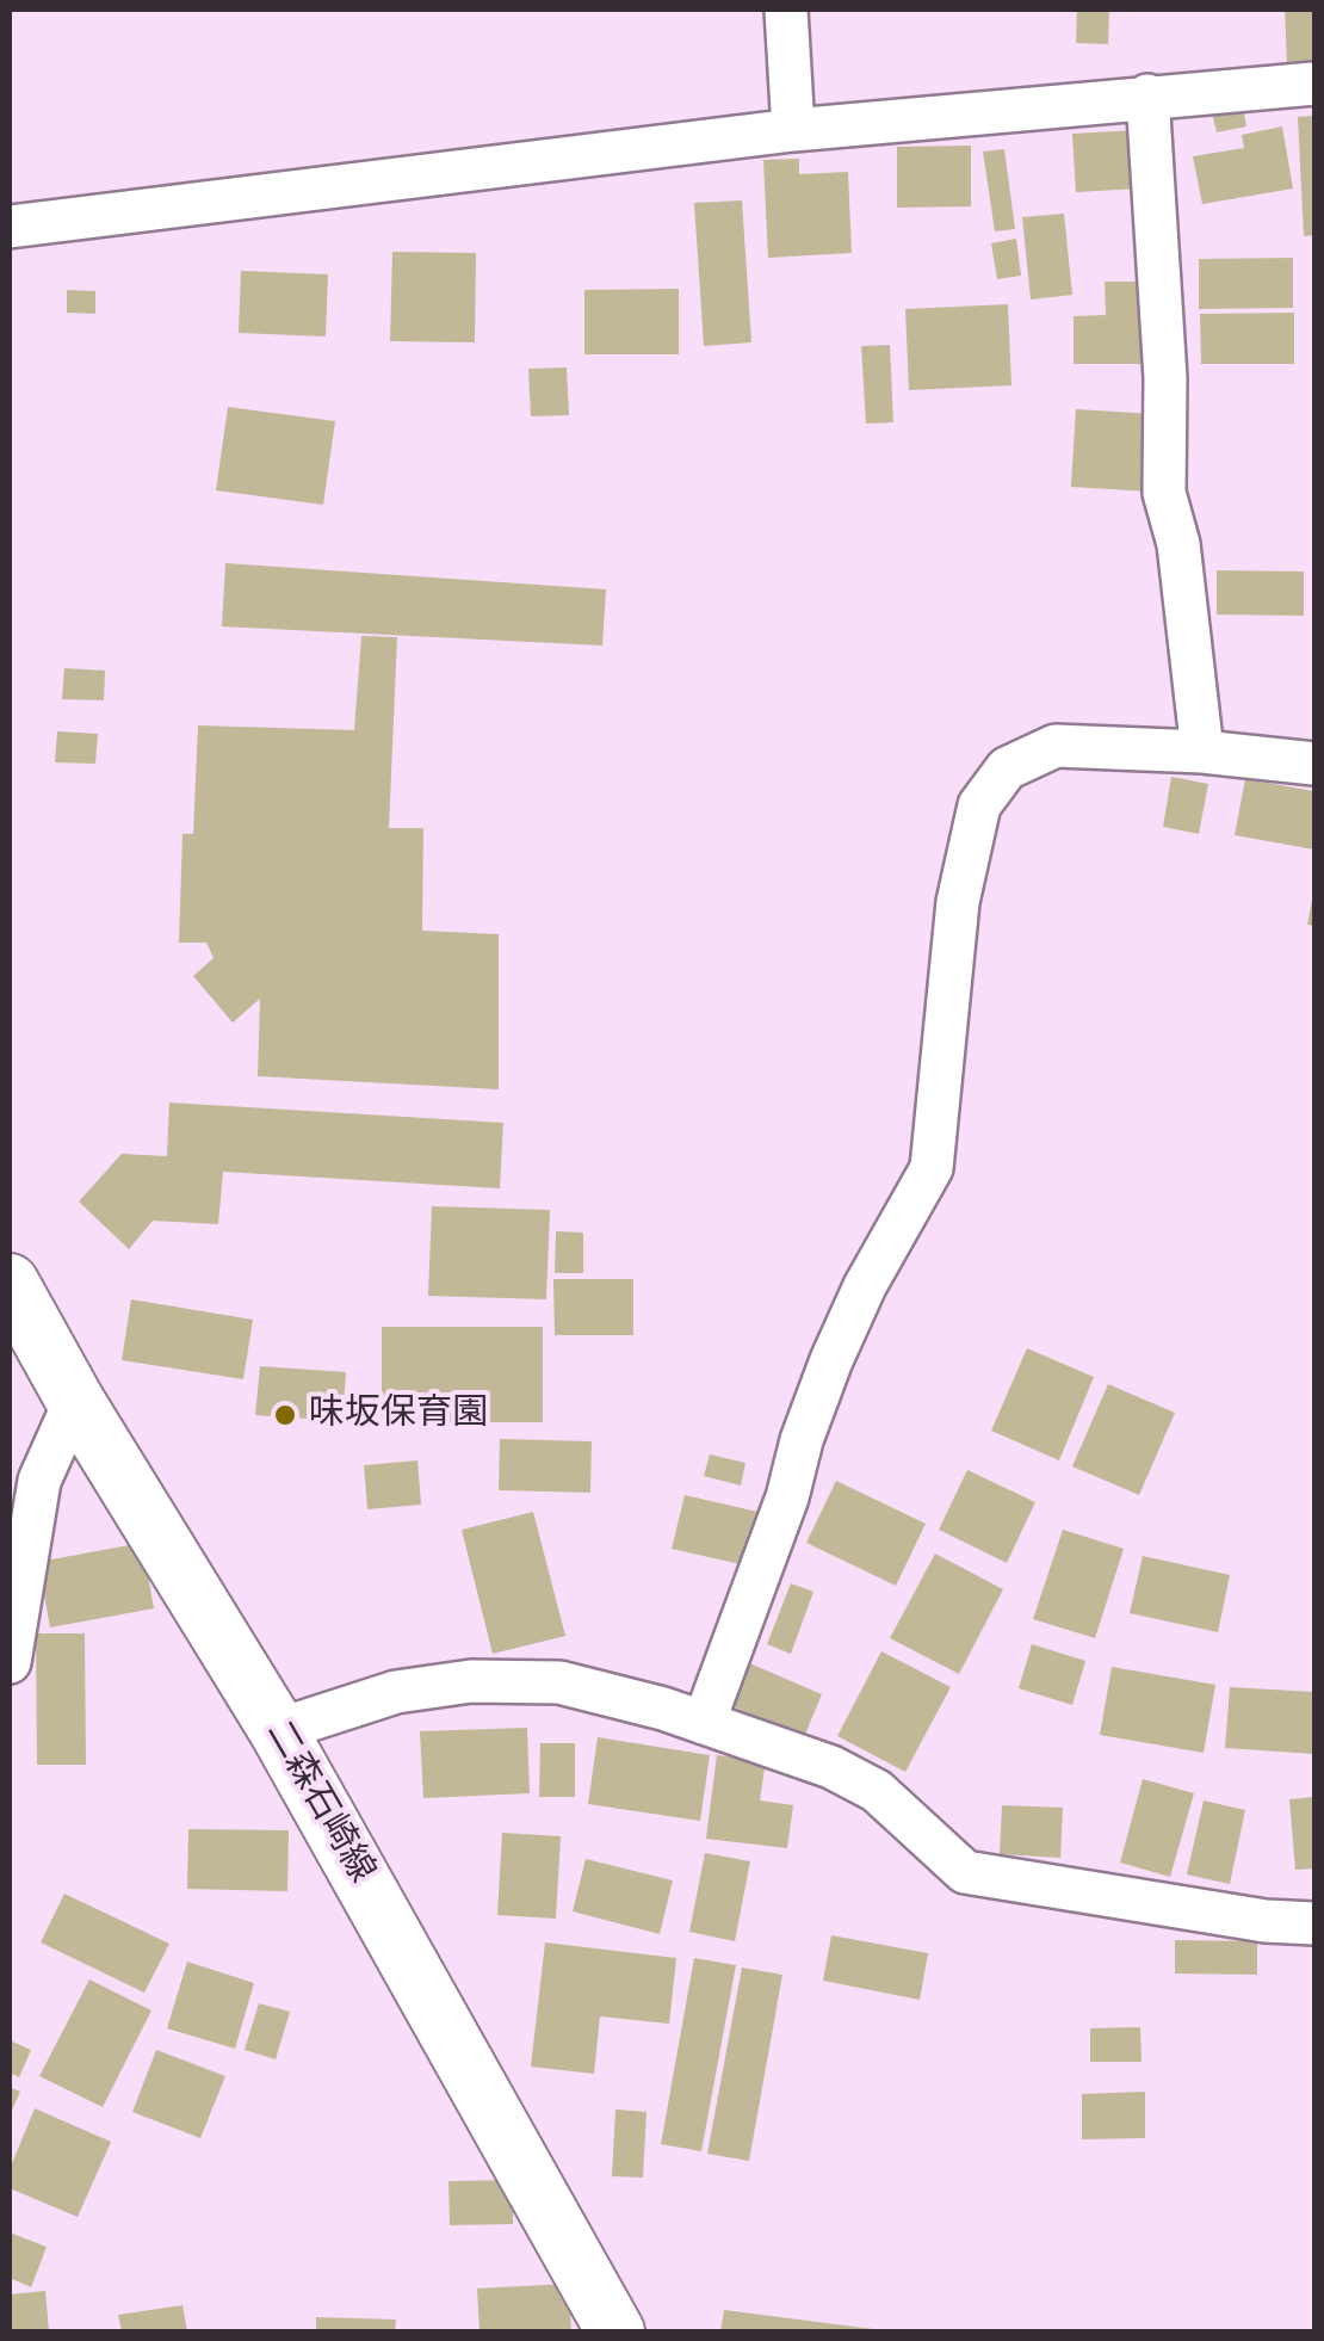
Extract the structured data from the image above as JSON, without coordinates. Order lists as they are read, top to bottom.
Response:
{
  "streets": {
    "main road": ["二森石崎線"]
  },
  "places": ["味坂保育園"]
}
